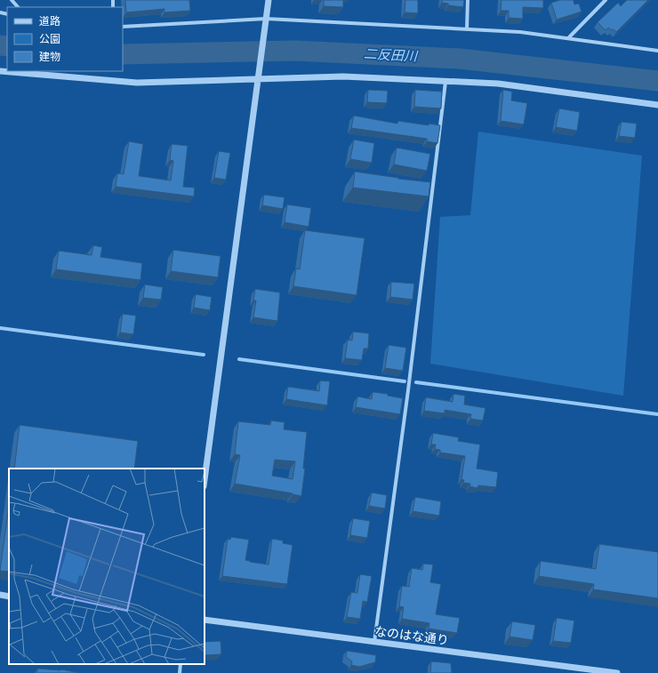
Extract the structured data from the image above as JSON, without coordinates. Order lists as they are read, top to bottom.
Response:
{
  "streets": {
    "street": ["なのはな通り"]
  },
  "water": ["二反田川"],
  "legend": ["道路", "公園", "建物"]
}
